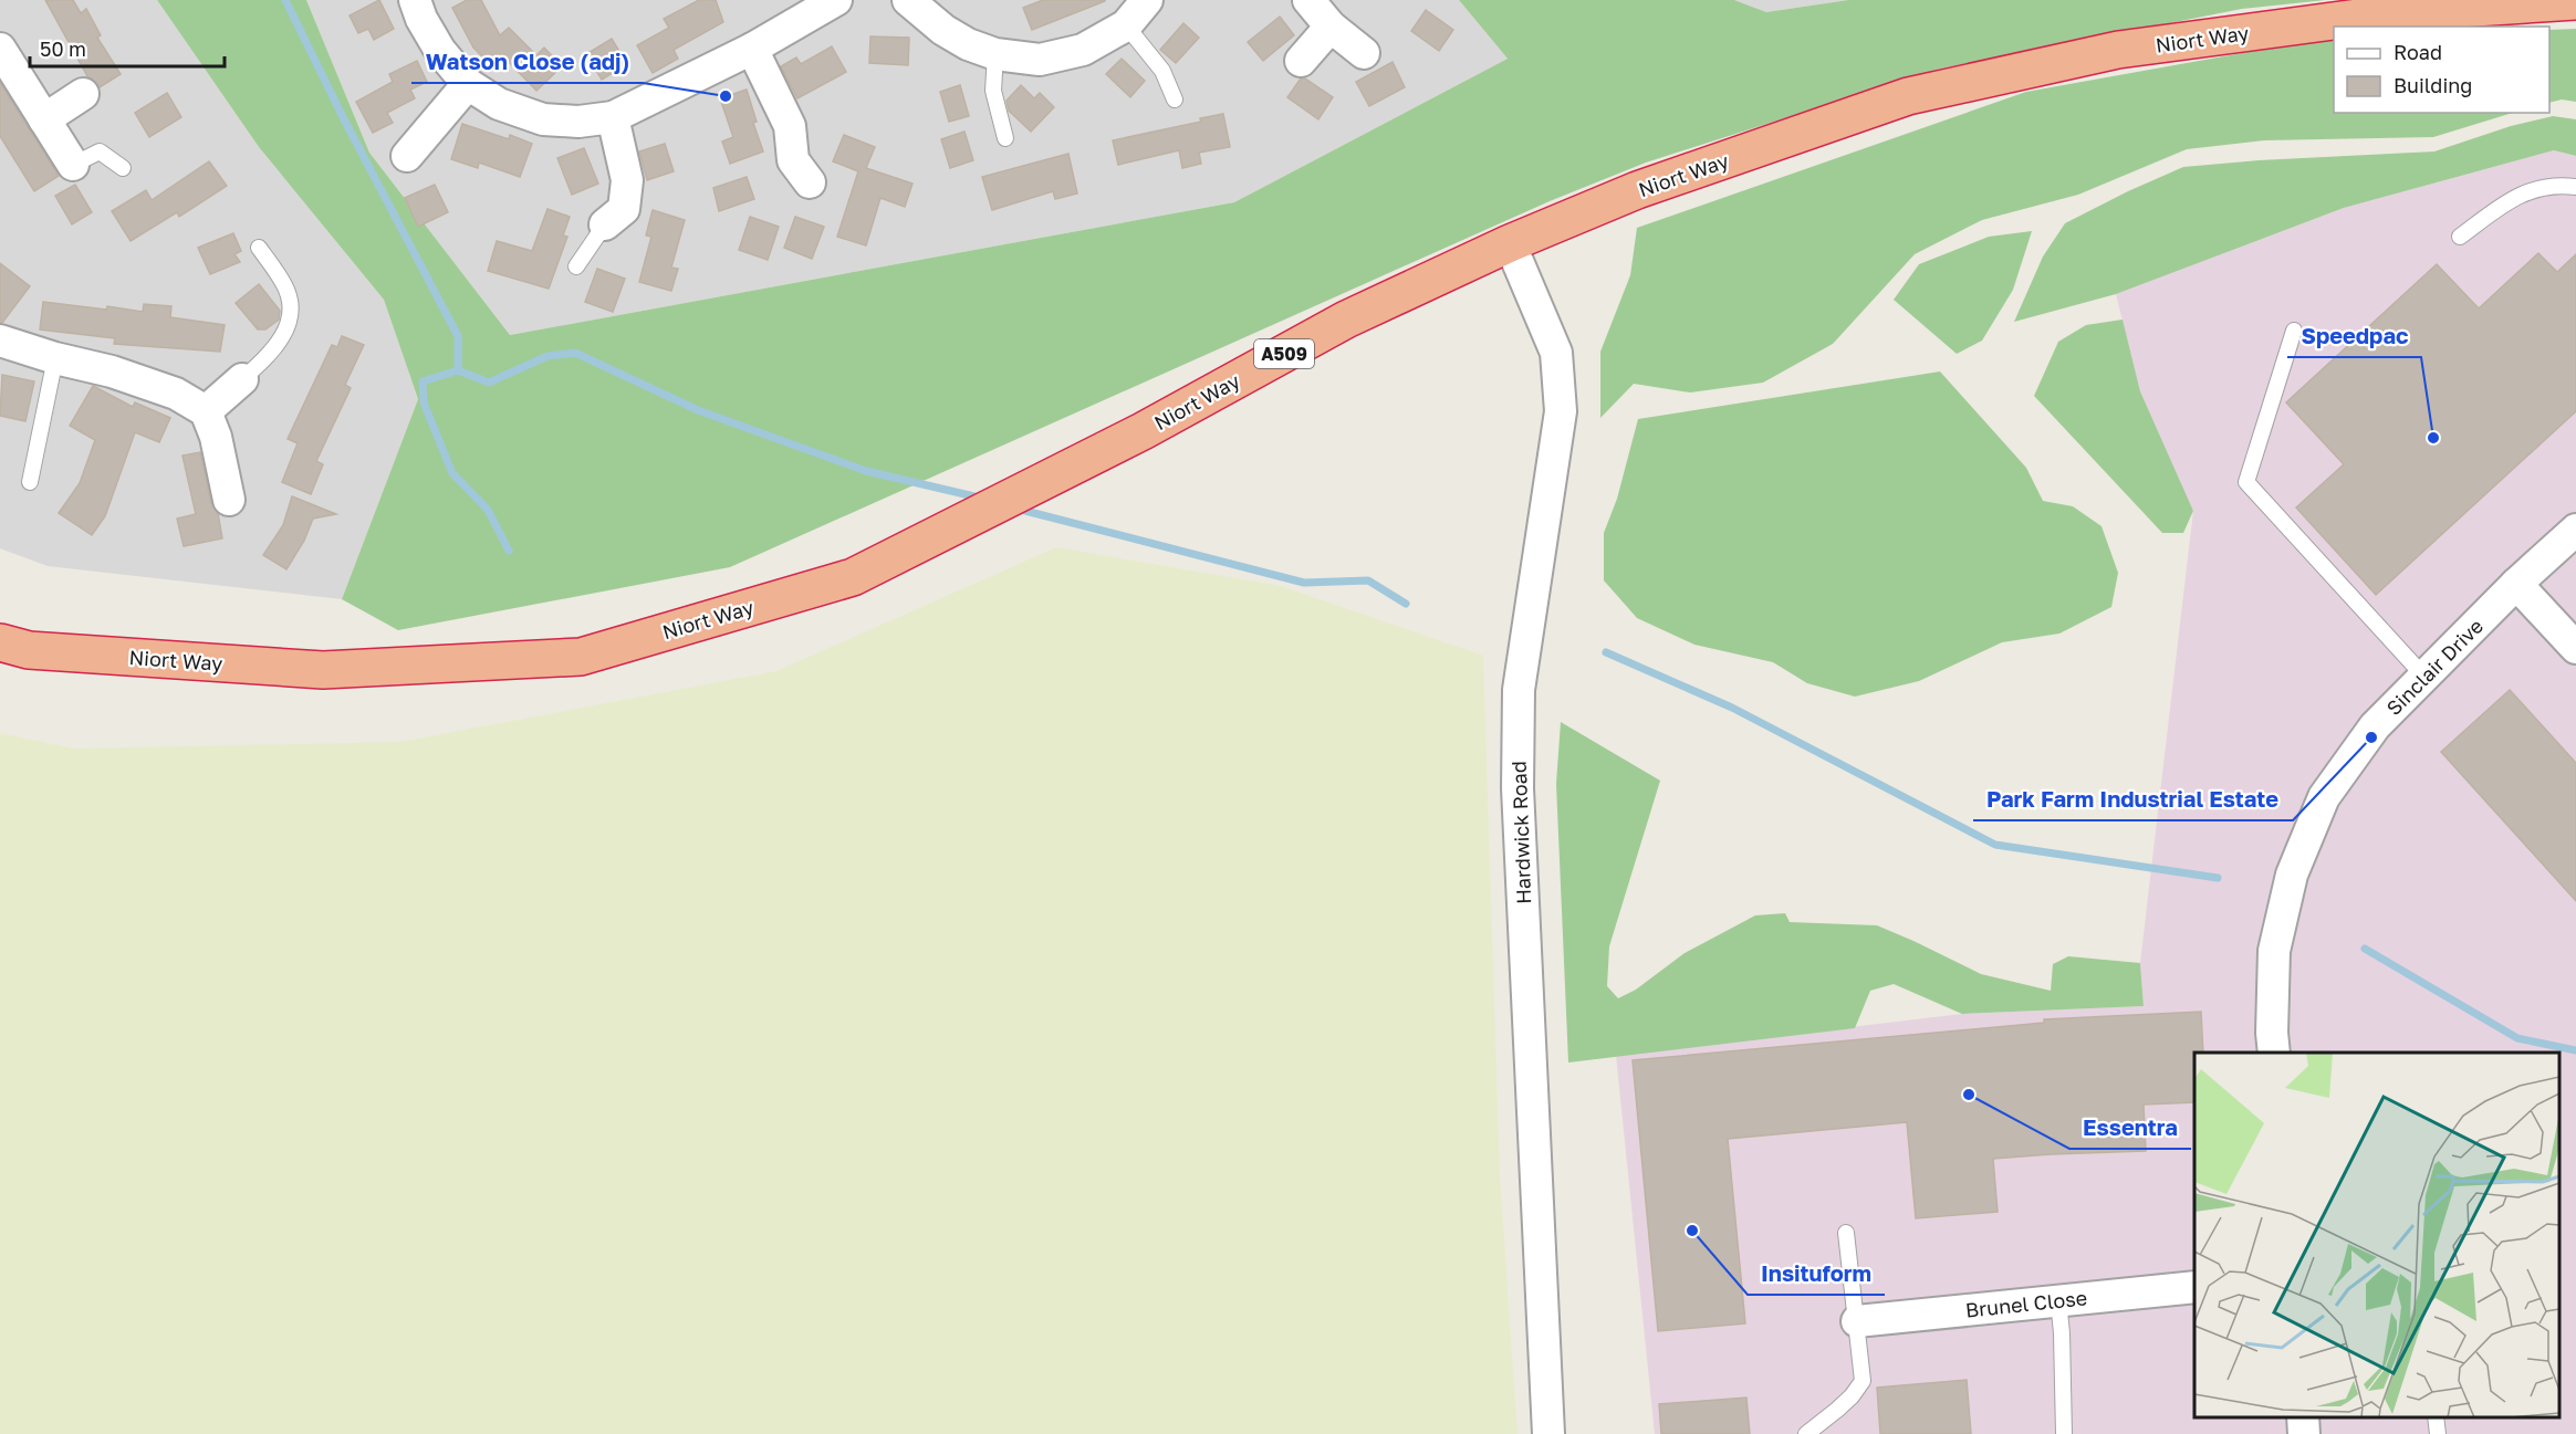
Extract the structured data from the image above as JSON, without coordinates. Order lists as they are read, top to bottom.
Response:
{
  "streets": {
    "highway": ["Niort Way", "A509"],
    "street": ["Sinclair Drive", "Hardwick Road", "Brunel Close"]
  },
  "crossings": [
    ["Niort Way", "Hardwick Road"]
  ],
  "places": [
    "Watson Close (adj)",
    "Speedpac",
    "Park Farm Industrial Estate",
    "Essentra",
    "Insituform"
  ],
  "legend": ["Road", "Building"],
  "scale_bar": "50 m"
}
